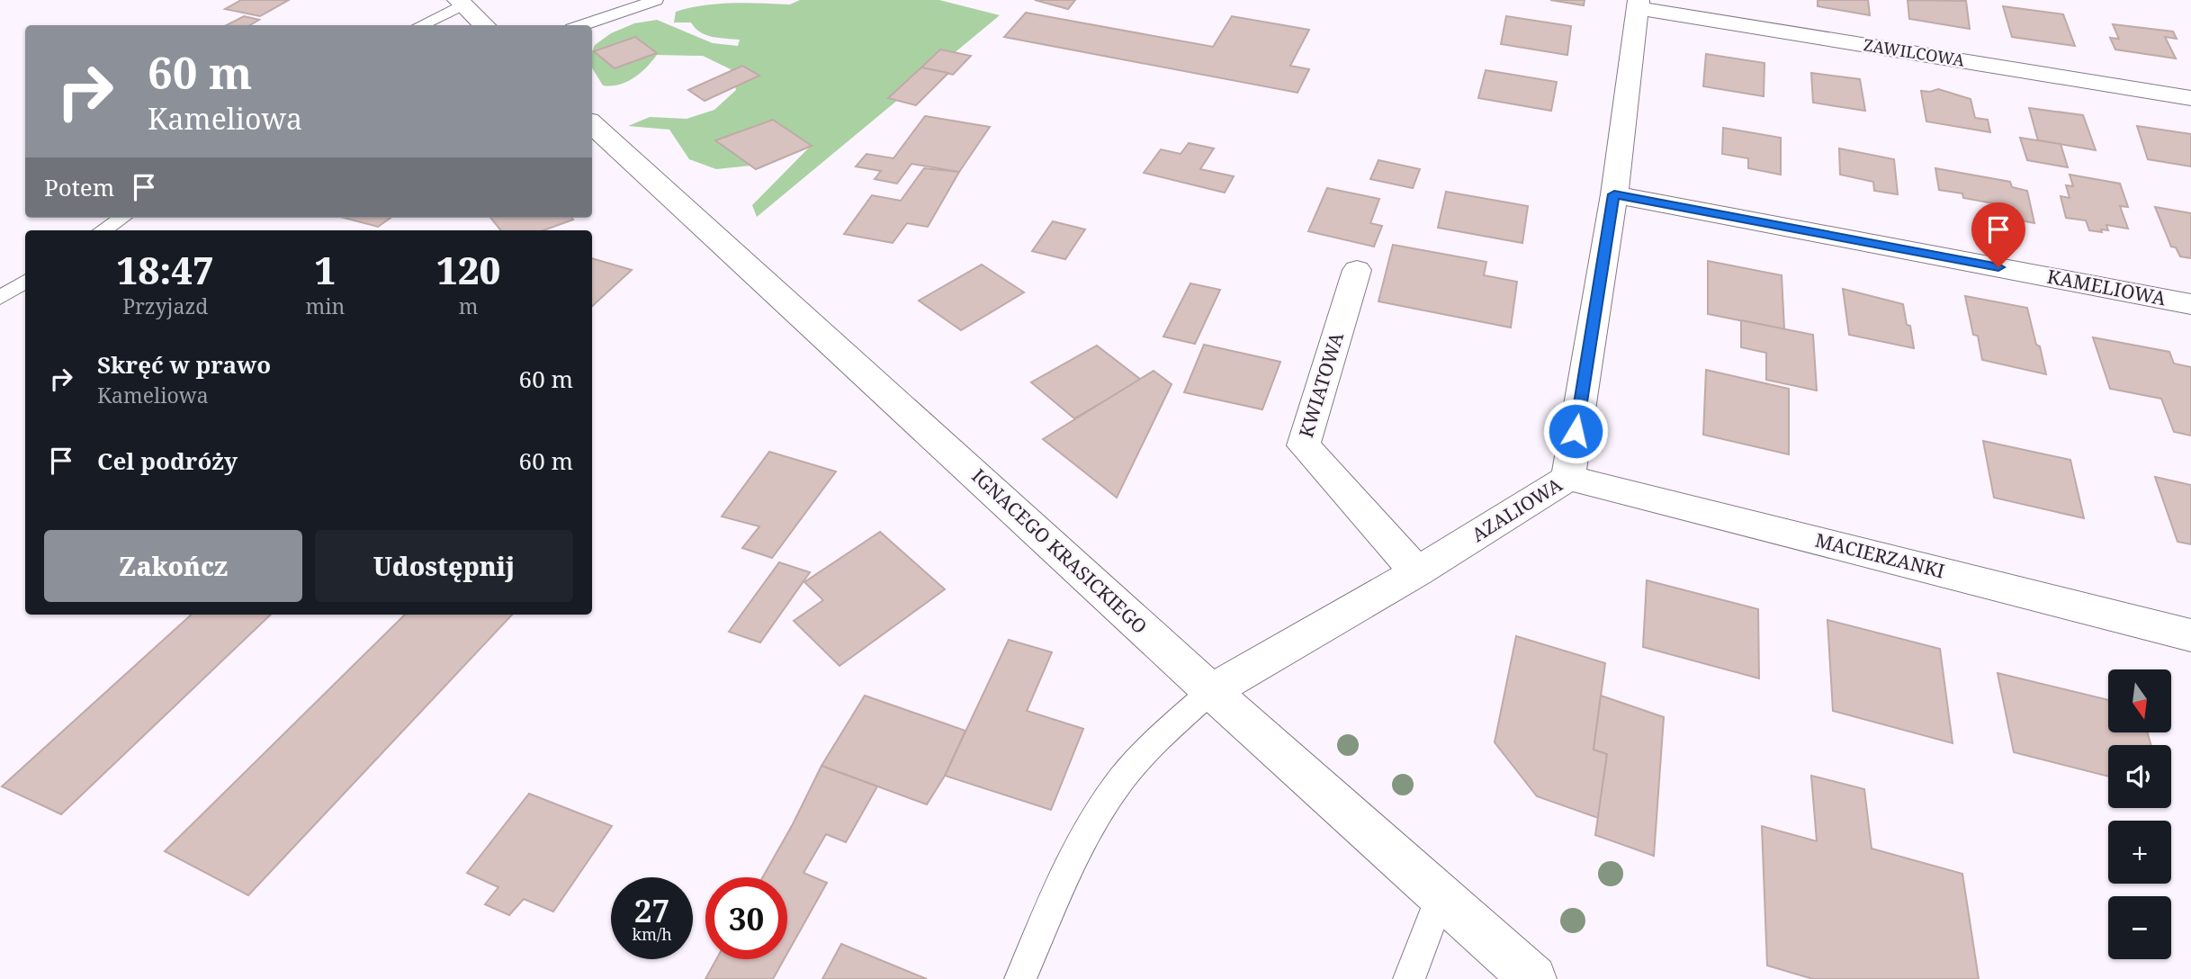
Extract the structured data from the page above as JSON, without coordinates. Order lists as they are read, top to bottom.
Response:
{
  "streets": {
    "street": [
      "ZAWILCOWA",
      "KAMELIOWA",
      "KWIATOWA",
      "AZALIOWA",
      "IGNACEGO KRASICKIEGO",
      "MACIERZANKI"
    ]
  },
  "crossings": [
    ["ZAWILCOWA", "AZALIOWA"],
    ["KAMELIOWA", "AZALIOWA"],
    ["KWIATOWA", "AZALIOWA"],
    ["AZALIOWA", "IGNACEGO KRASICKIEGO"],
    ["AZALIOWA", "MACIERZANKI"]
  ],
  "north": "bottom",
  "page": {
    "turn": ["60 m", "Kameliowa"],
    "then": "Potem",
    "eta": [
      "18:47",
      "Przyjazd",
      "1",
      "min",
      "120",
      "m"
    ],
    "list": [
      {
        "name": "Skręć w prawo",
        "note": "Kameliowa",
        "value": "60 m"
      },
      {
        "name": "Cel podróży",
        "value": "60 m"
      }
    ],
    "buttons": ["Zakończ", "Udostępnij"],
    "map_buttons": ["+", "−"],
    "speed": "27 km/h",
    "limit": "30"
  }
}
